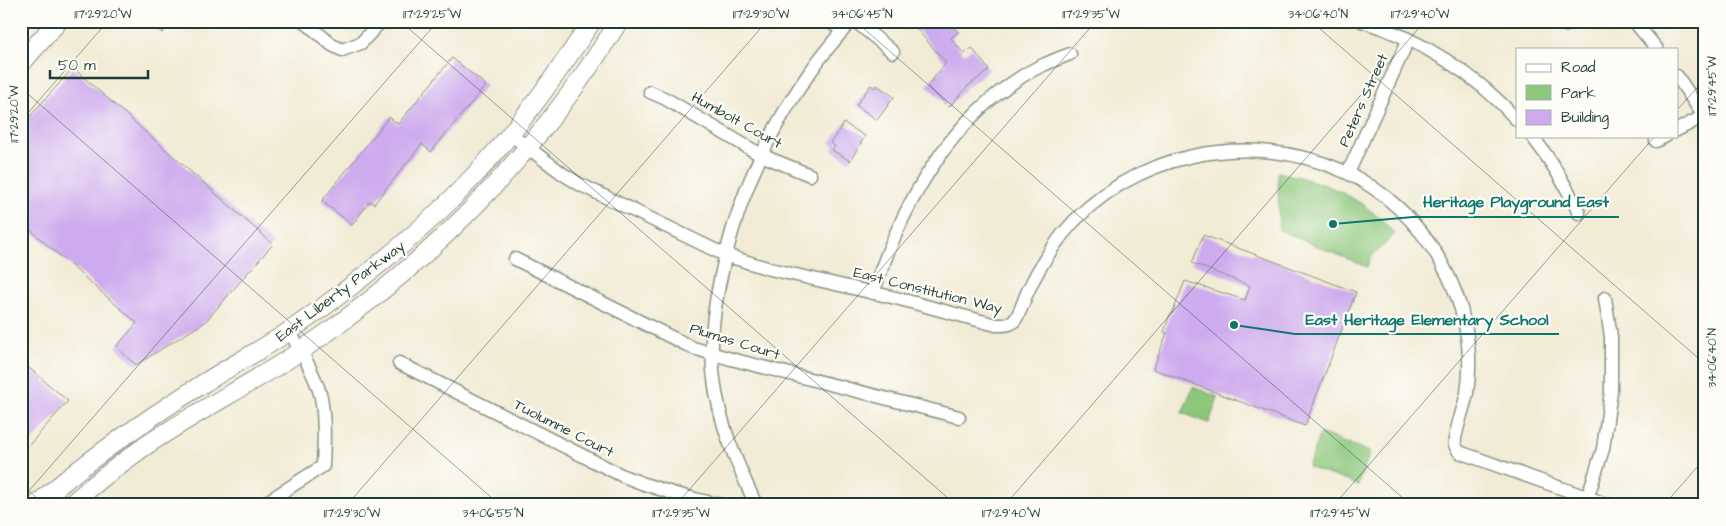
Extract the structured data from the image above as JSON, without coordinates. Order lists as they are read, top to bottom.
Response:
{
  "streets": {
    "street": [
      "Peters Street",
      "Humbolt Court",
      "East Constitution Way",
      "East Liberty Parkway",
      "Plumas Court",
      "Tuolumne Court"
    ]
  },
  "crossings": [
    ["Peters Street", "East Constitution Way"],
    ["East Constitution Way", "East Liberty Parkway"]
  ],
  "places": ["Heritage Playground East", "East Heritage Elementary School"],
  "legend": ["Road", "Park", "Building"],
  "scale_bar": "50 m",
  "coordinates": [
    "117°29'20\"W",
    "117°29'25\"W",
    "117°29'30\"W",
    "34°06'45\"N",
    "117°29'35\"W",
    "34°06'40\"N",
    "117°29'40\"W",
    "117°29'45\"W",
    "34°06'55\"N"
  ]
}
